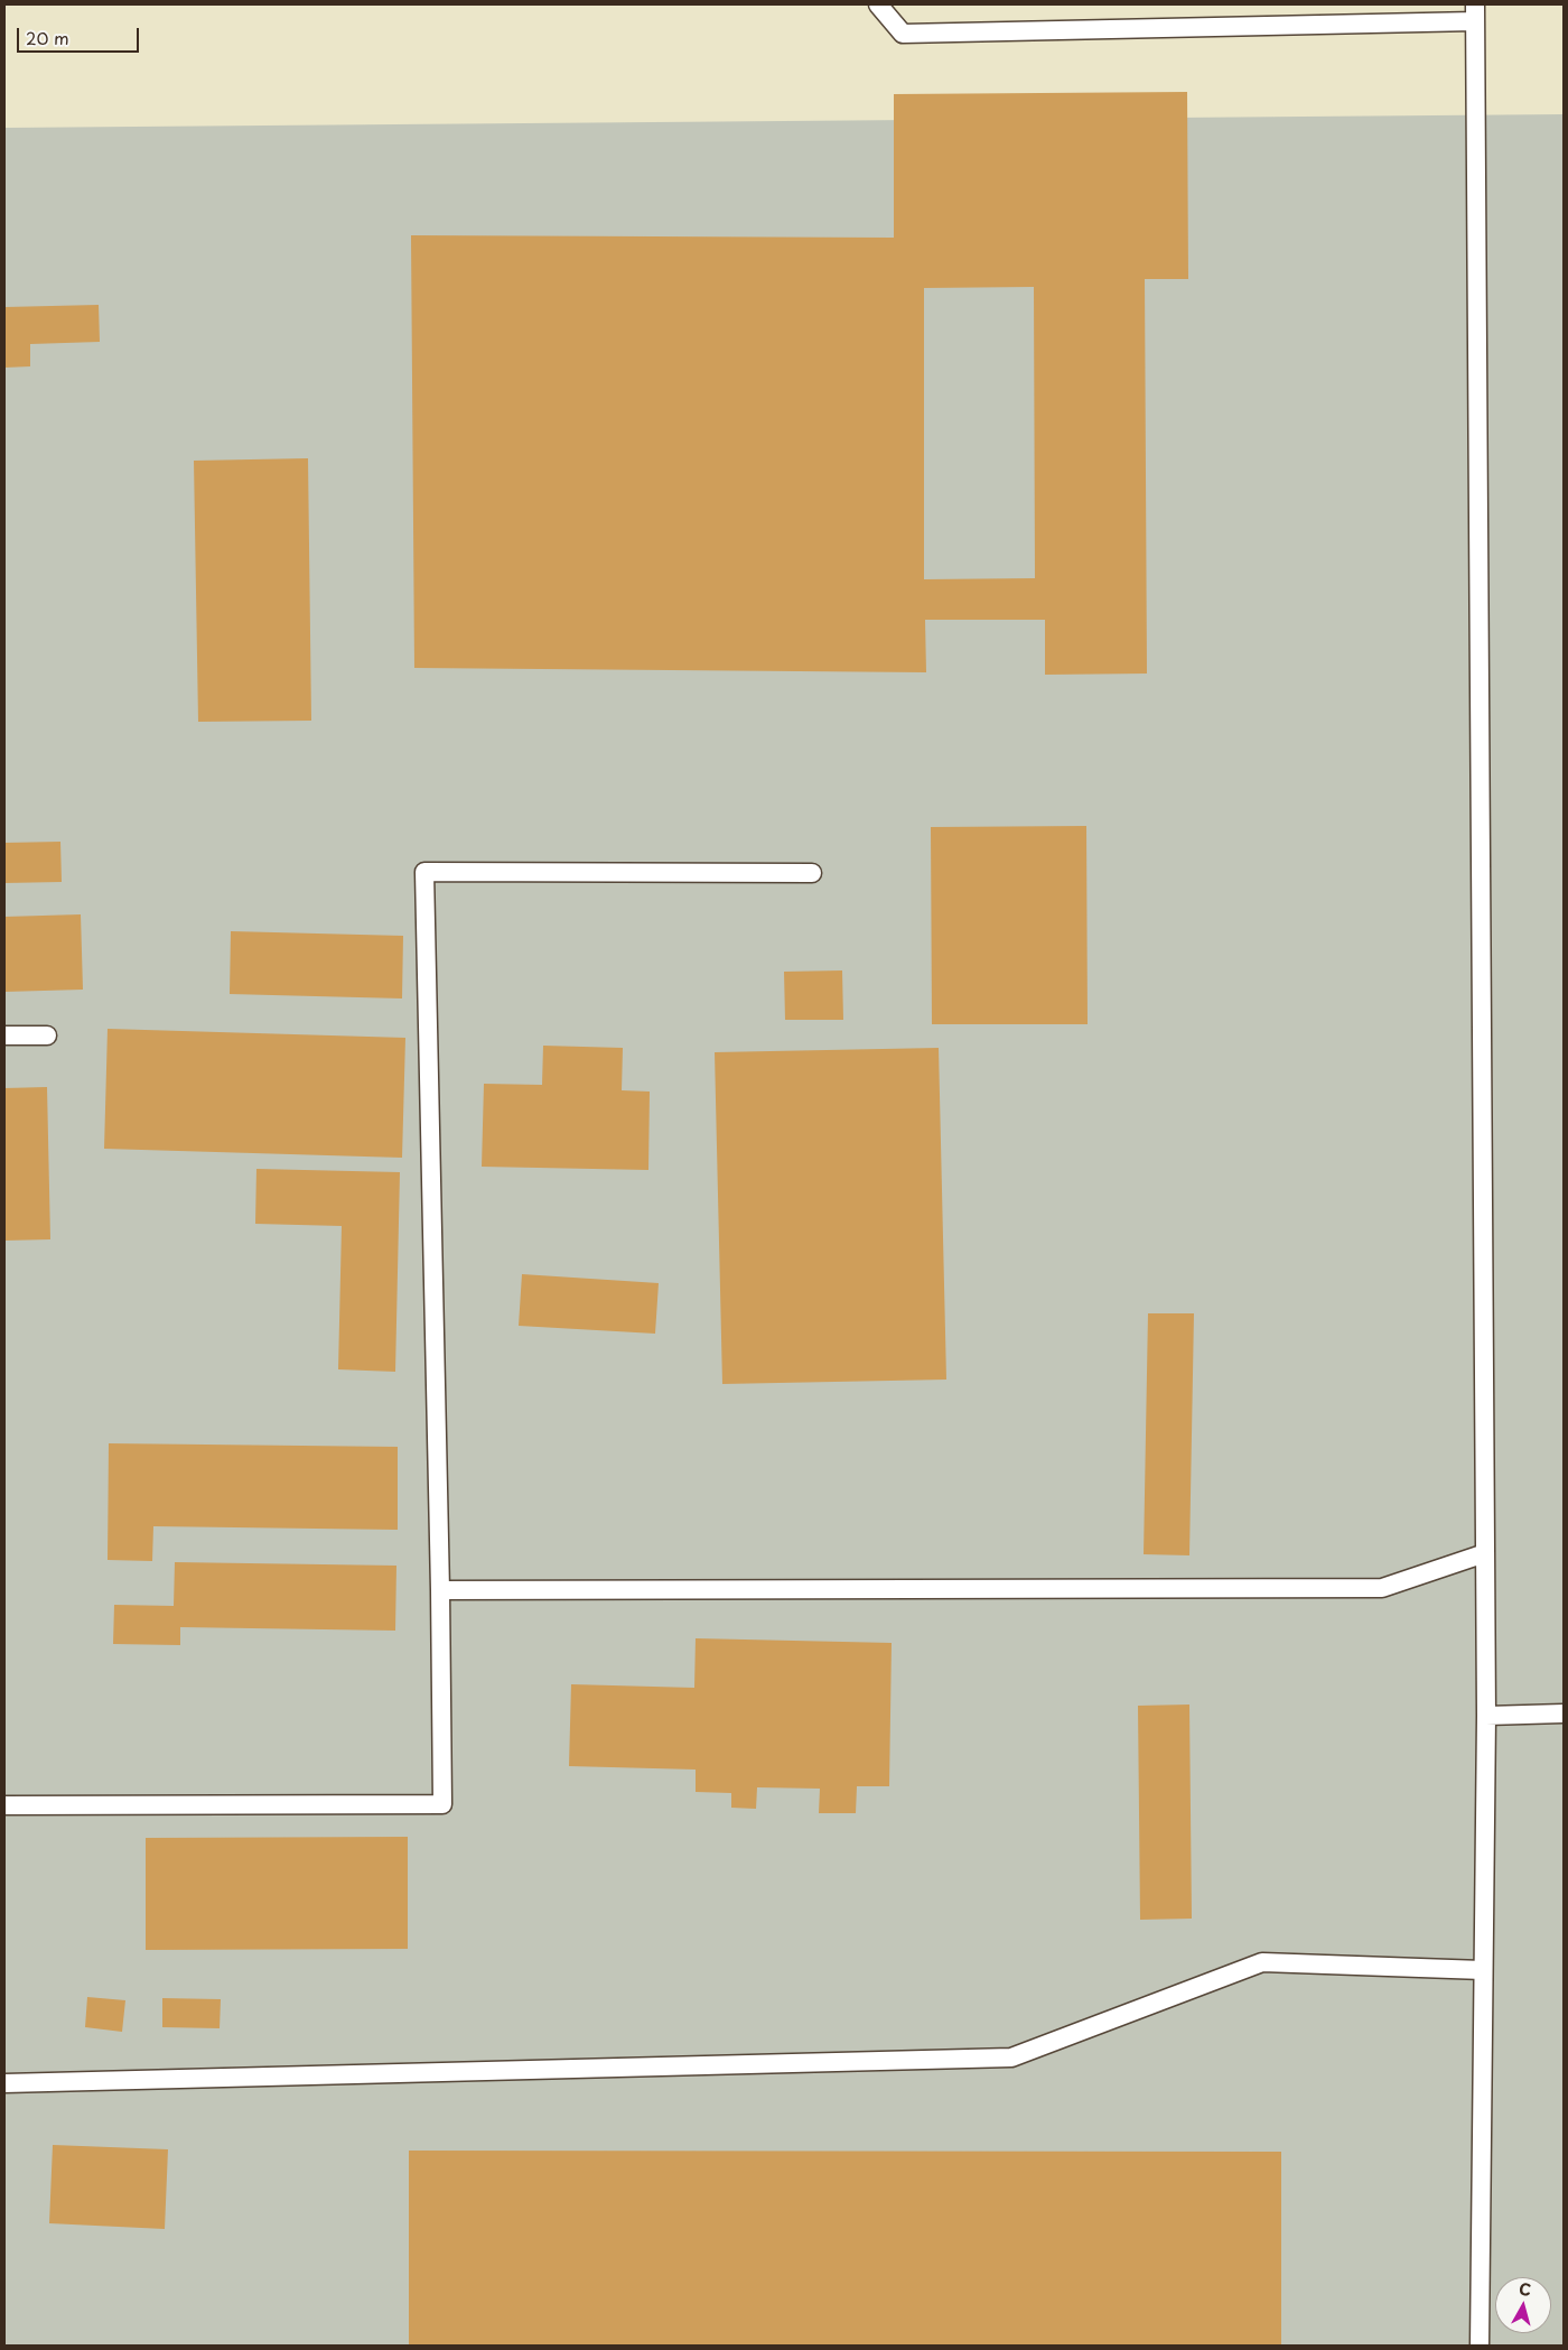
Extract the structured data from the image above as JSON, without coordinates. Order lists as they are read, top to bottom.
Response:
{
  "scale_bar": "20 m",
  "north": "top"
}
